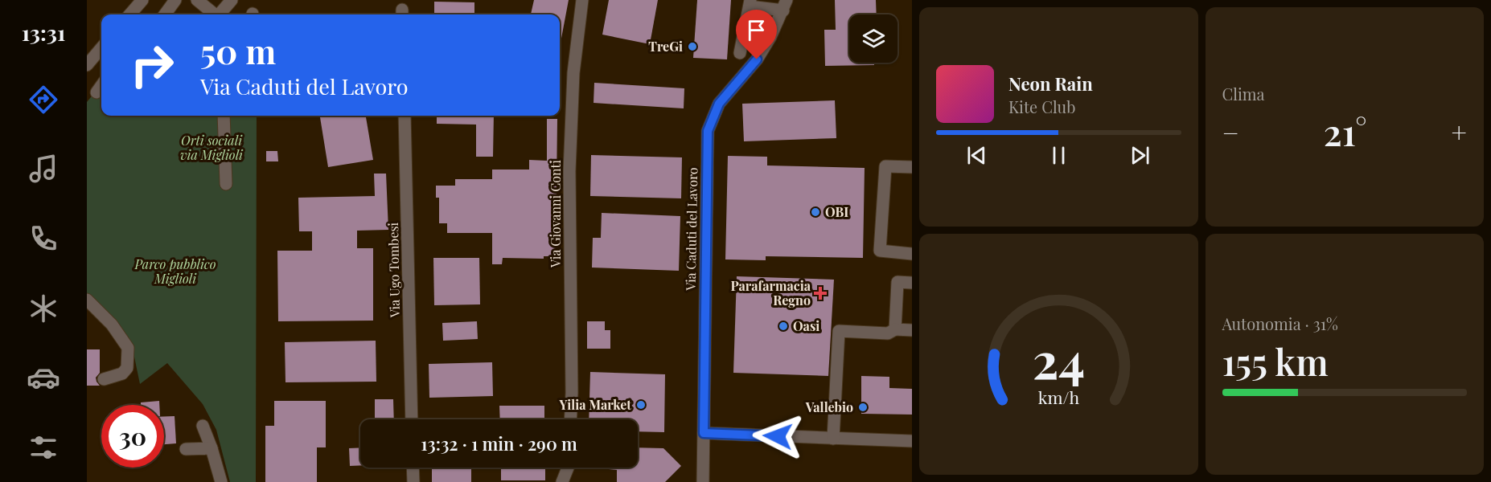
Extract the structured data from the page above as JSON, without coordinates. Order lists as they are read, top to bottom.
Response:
{
  "streets": {
    "street": ["Via Giovanni Conti", "Via Caduti del Lavoro", "Via Ugo Tombesi"]
  },
  "parks": ["Orti sociali via Miglioli", "Parco pubblico Miglioli"],
  "places": {
    "other": [
      "TreGi",
      "OBI",
      "Oasi",
      "Yilia Market",
      "Vallebio"
    ],
    "health": ["Parafarmacia Regno"]
  },
  "page": {
    "tabs": "13:31",
    "tile": [
      "Clima",
      ["Autonomia · 31%", "155 km"]
    ],
    "turn": ["50 m", "Via Caduti del Lavoro"],
    "song": ["Neon Rain", "Kite Club"],
    "heat": ["−", "21°", "+"],
    "limit": "30",
    "trip": "13:32 · 1 min · 290 m",
    "gauge": ["24", "km/h"]
  }
}
